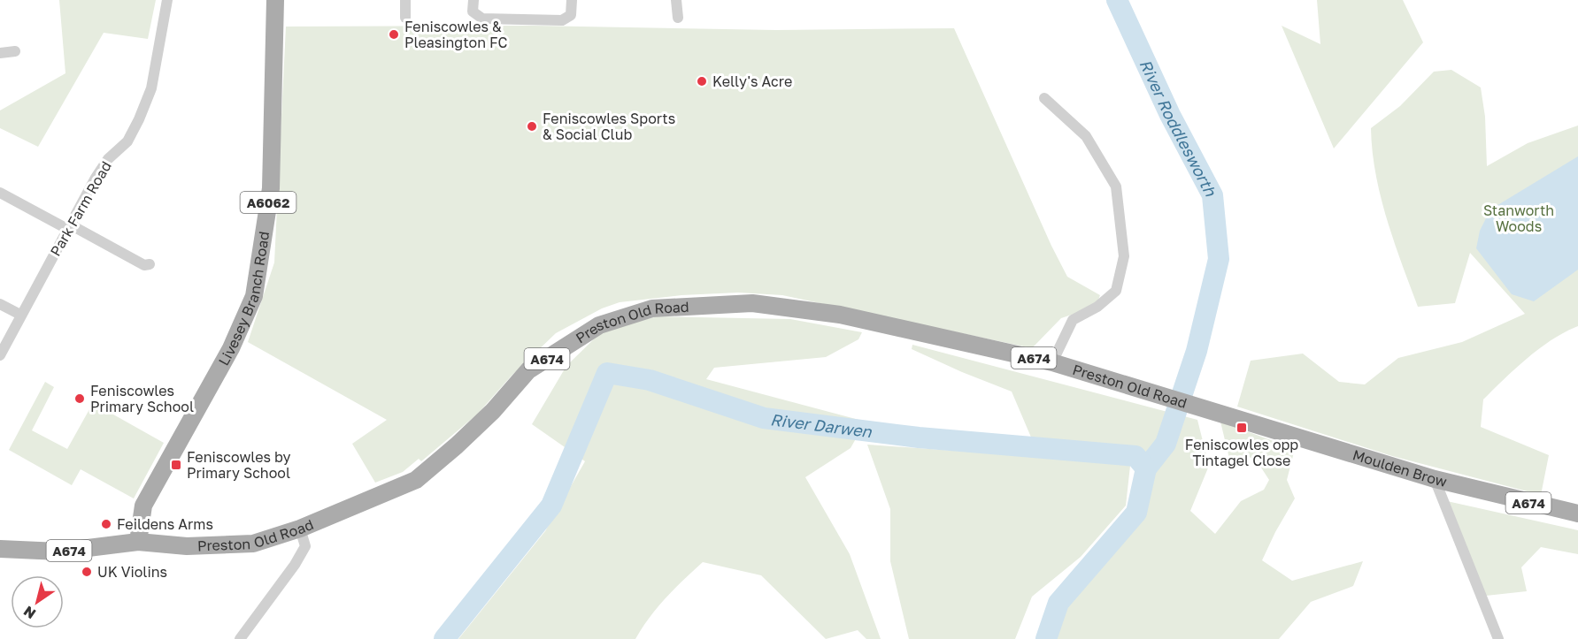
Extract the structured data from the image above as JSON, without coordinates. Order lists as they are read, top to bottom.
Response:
{
  "streets": {
    "main road": [
      "A6062",
      "Livesey Branch Road",
      "Preston Old Road",
      "A674",
      "Moulden Brow"
    ],
    "street": ["Park Farm Road"]
  },
  "crossings": [
    ["Livesey Branch Road", "Preston Old Road"],
    ["Preston Old Road", "Moulden Brow"]
  ],
  "water": ["River Roddlesworth", "River Darwen"],
  "parks": ["Stanworth Woods"],
  "places": {
    "other": [
      "Feniscowles & Pleasington FC",
      "Kelly's Acre",
      "Feniscowles Sports & Social Club",
      "Feniscowles Primary School",
      "Feildens Arms",
      "UK Violins"
    ],
    "transit": ["Feniscowles opp Tintagel Close", "Feniscowles by Primary School"]
  },
  "north": "bottom left"
}
